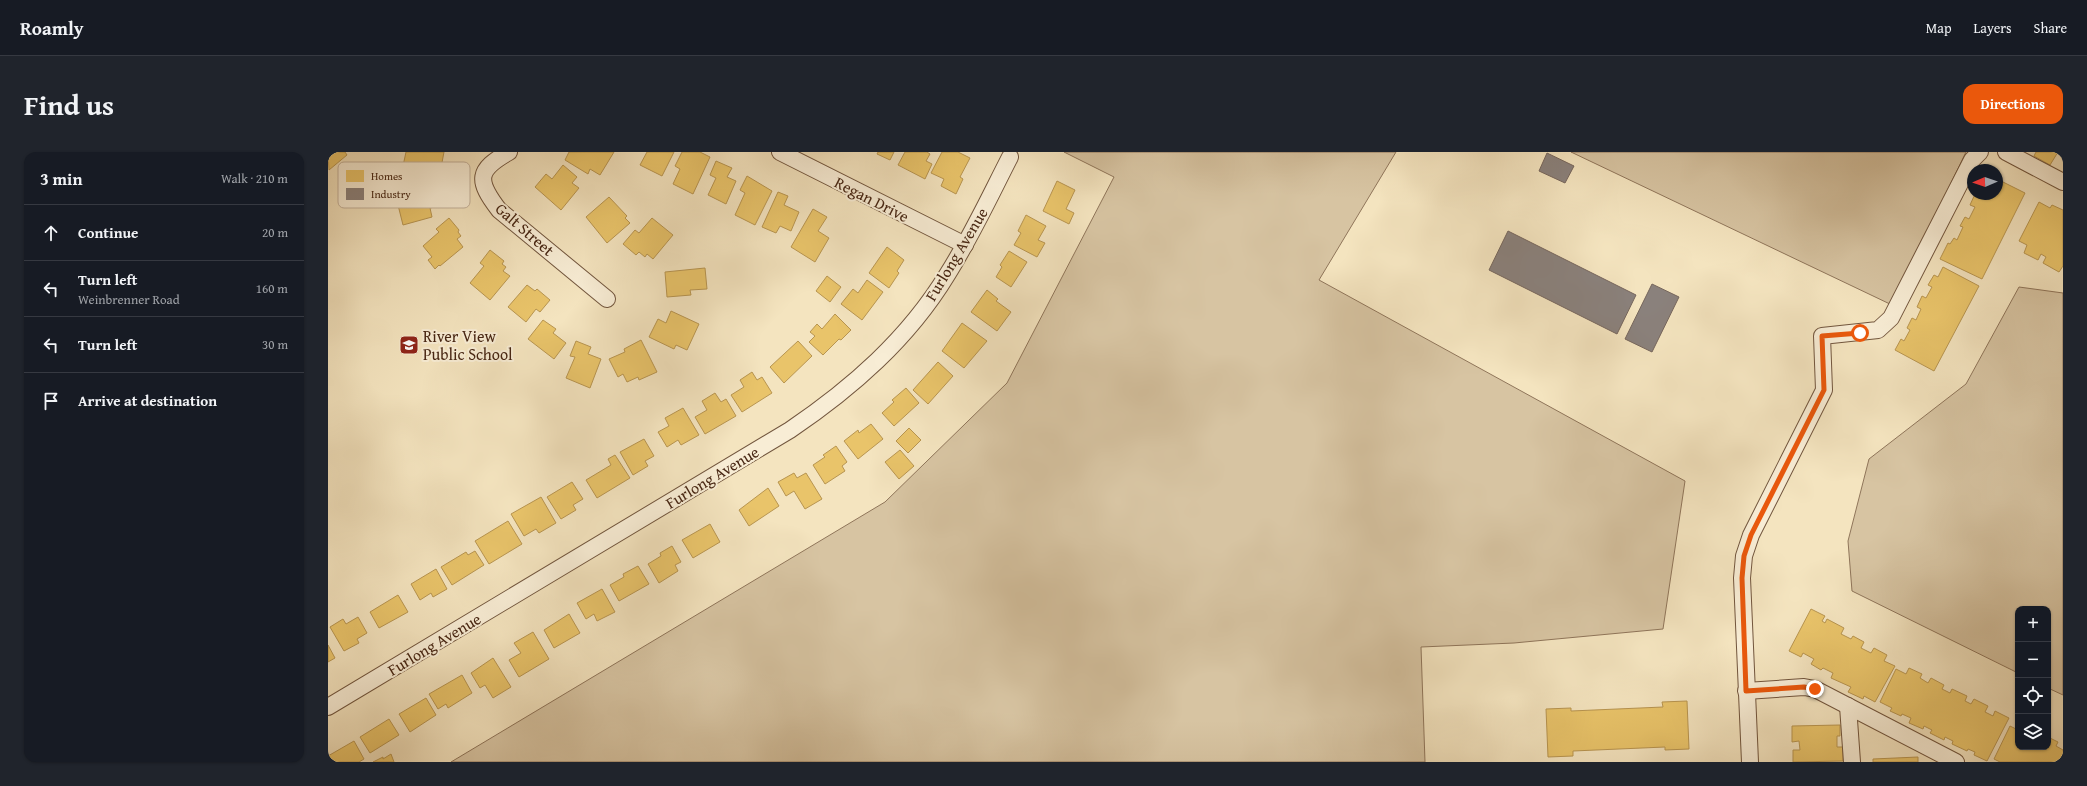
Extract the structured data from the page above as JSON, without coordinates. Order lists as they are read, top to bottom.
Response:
{
  "streets": {
    "street": ["Regan Drive", "Galt Street", "Furlong Avenue"]
  },
  "crossings": [
    ["Regan Drive", "Furlong Avenue"]
  ],
  "places": {
    "school or university": ["River View Public School"]
  },
  "legend": ["Homes", "Industry"],
  "north": "left",
  "page": {
    "header": "Roamly",
    "nav": ["Map", "Layers", "Share"],
    "title": "Find us",
    "buttons": "Directions",
    "heading": ["3 min", "Walk · 210 m"],
    "list": [
      ["Continue", "20 m"],
      ["Turn left", "Weinbrenner Road", "160 m"],
      ["Turn left", "30 m"],
      "Arrive at destination"
    ],
    "map_buttons": ["+", "−"]
  }
}
